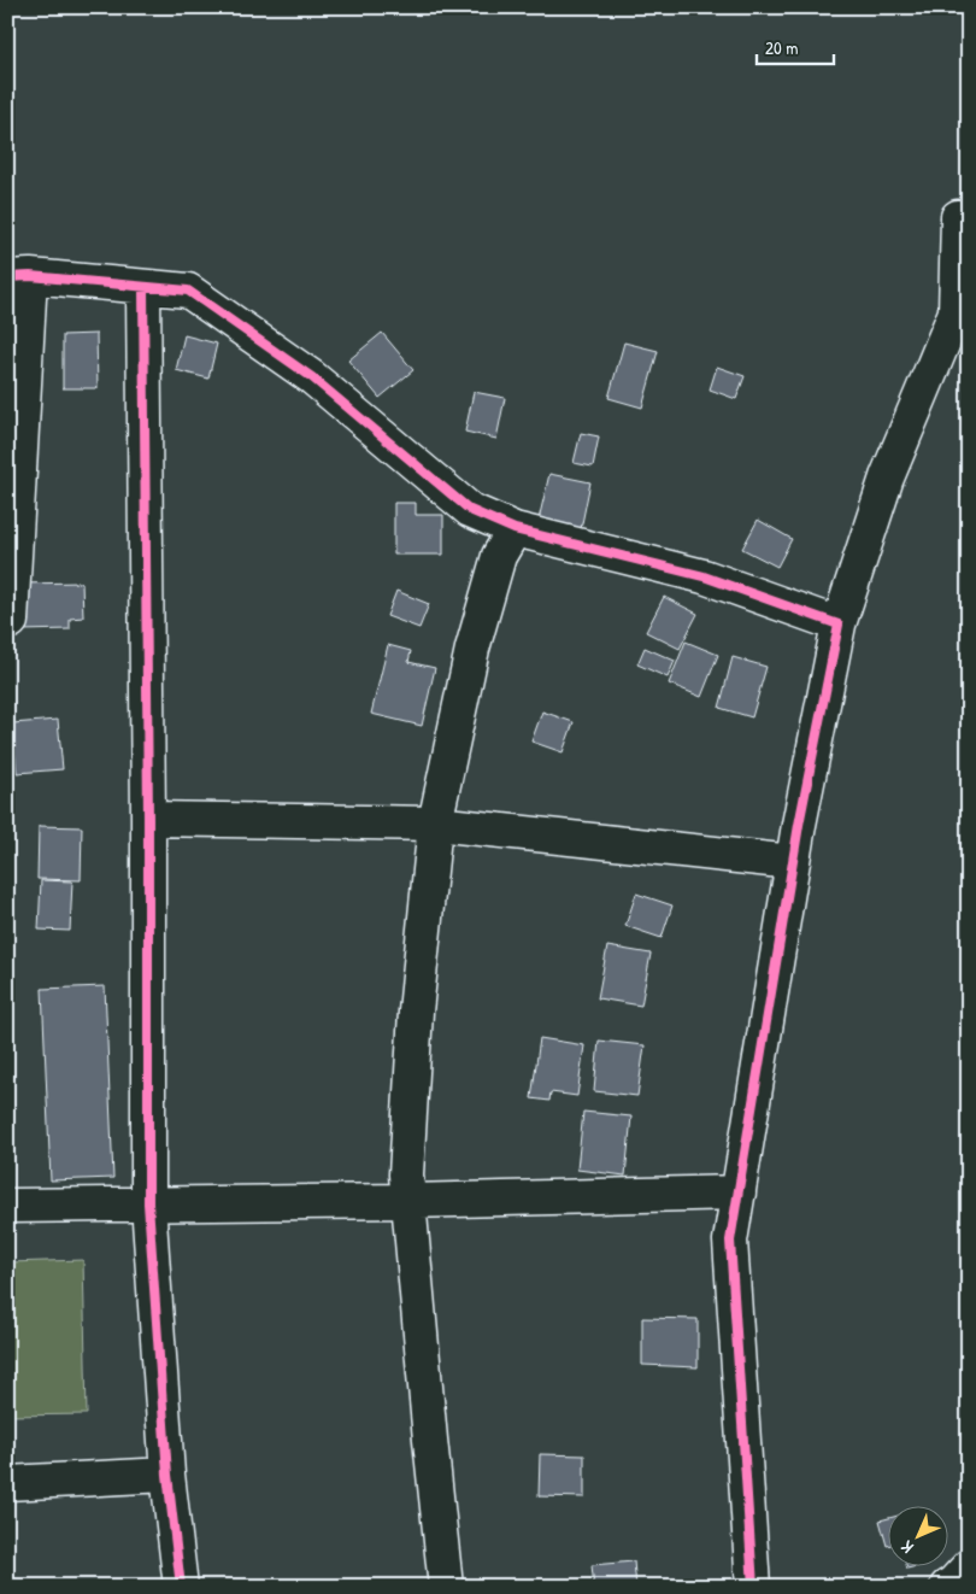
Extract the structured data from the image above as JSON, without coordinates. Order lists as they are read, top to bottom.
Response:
{
  "scale_bar": "20 m",
  "north": "bottom left"
}
